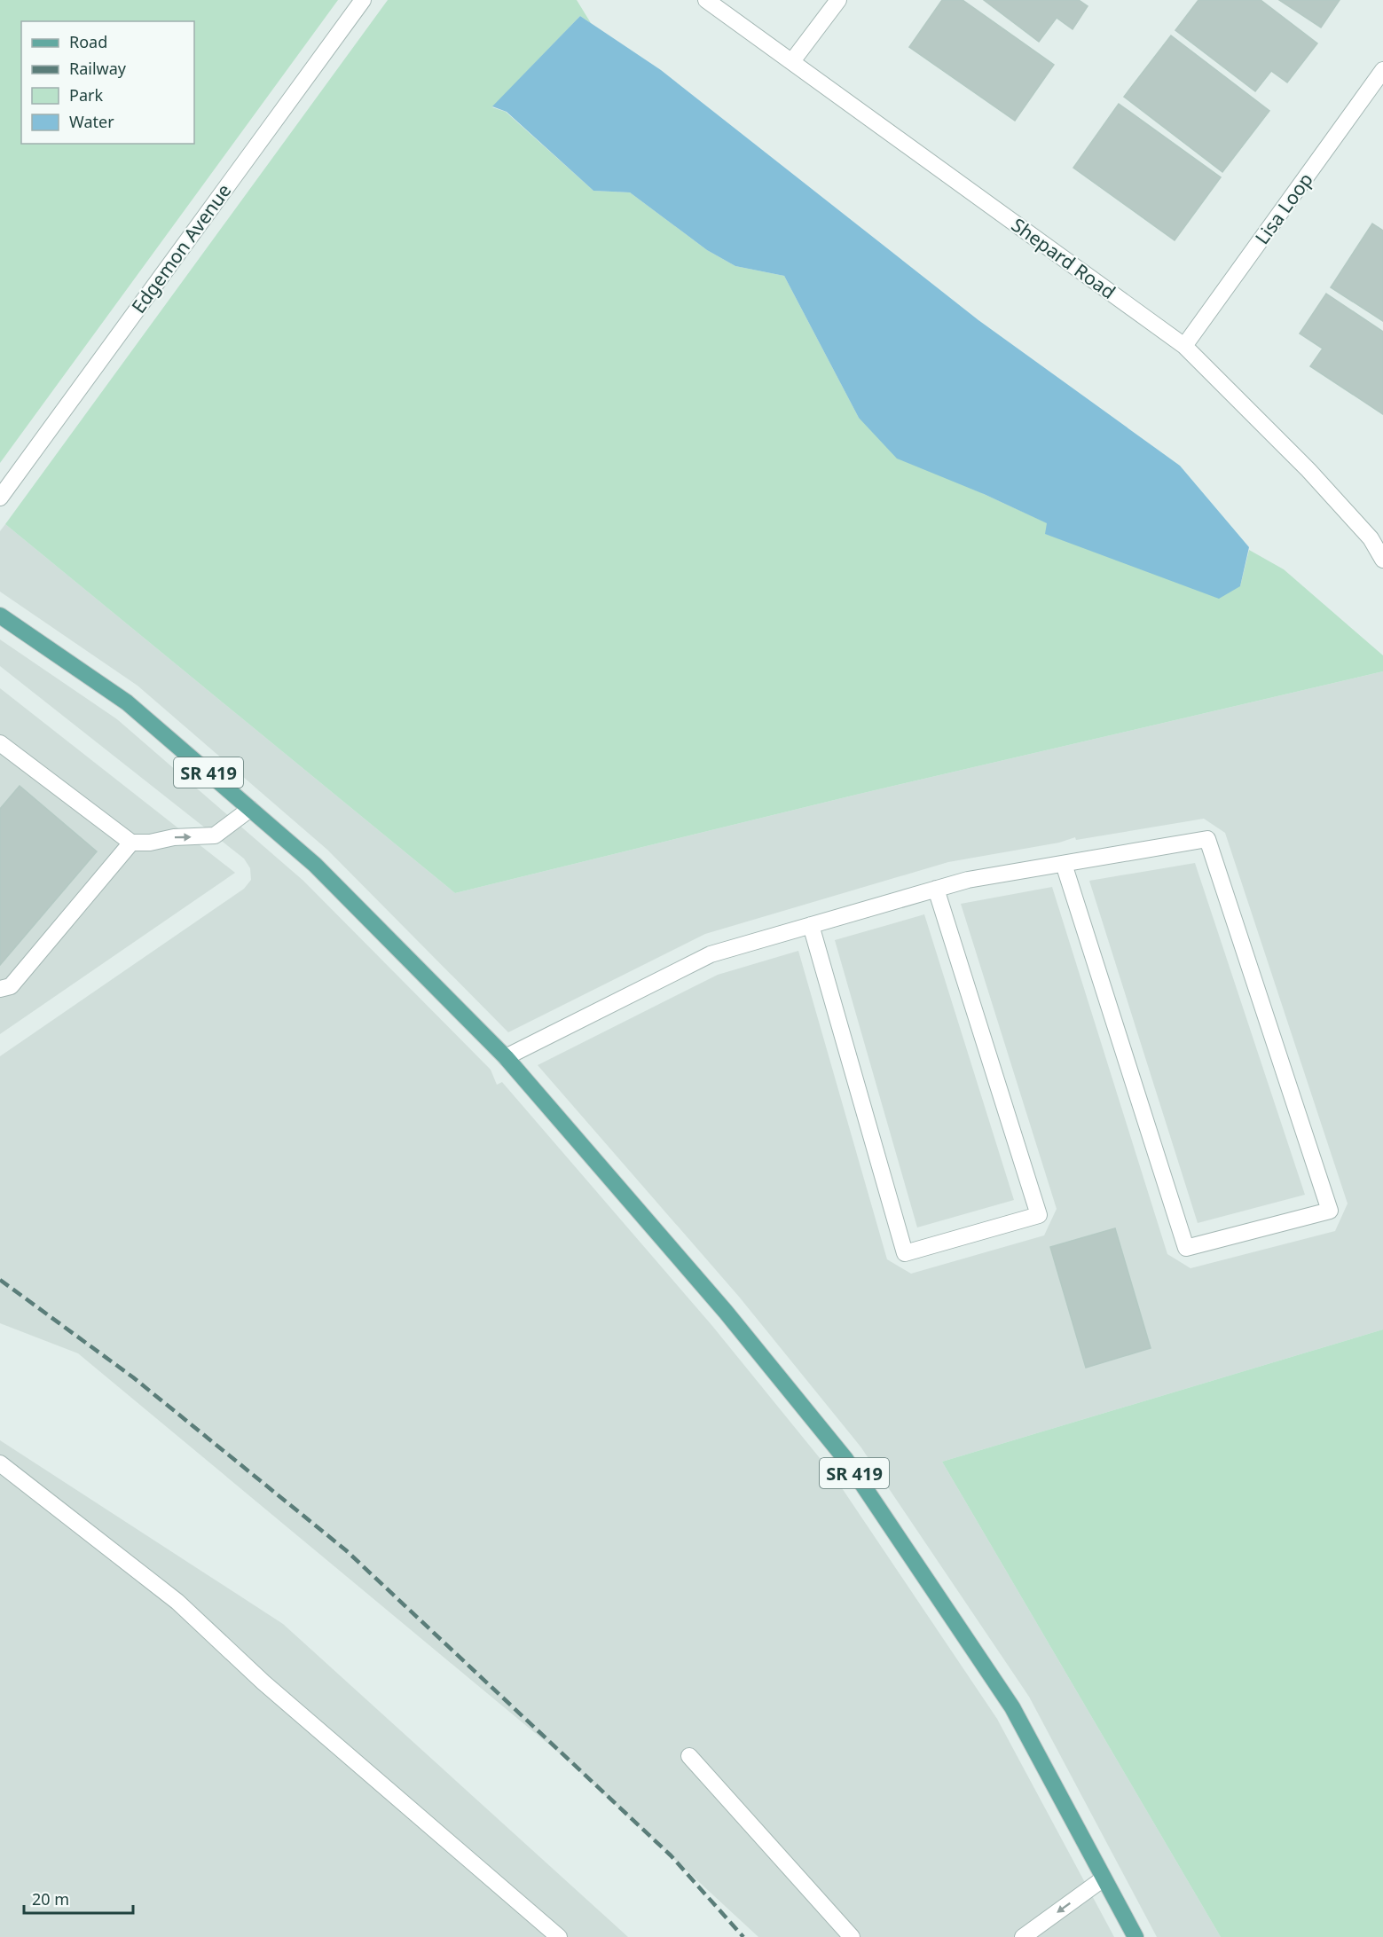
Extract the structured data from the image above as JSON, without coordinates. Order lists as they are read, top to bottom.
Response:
{
  "streets": {
    "main road": ["SR 419"],
    "street": ["Lisa Loop", "Edgemon Avenue", "Shepard Road"]
  },
  "crossings": [
    ["Lisa Loop", "Shepard Road"]
  ],
  "legend": [
    "Road",
    "Railway",
    "Park",
    "Water"
  ],
  "scale_bar": "20 m"
}
